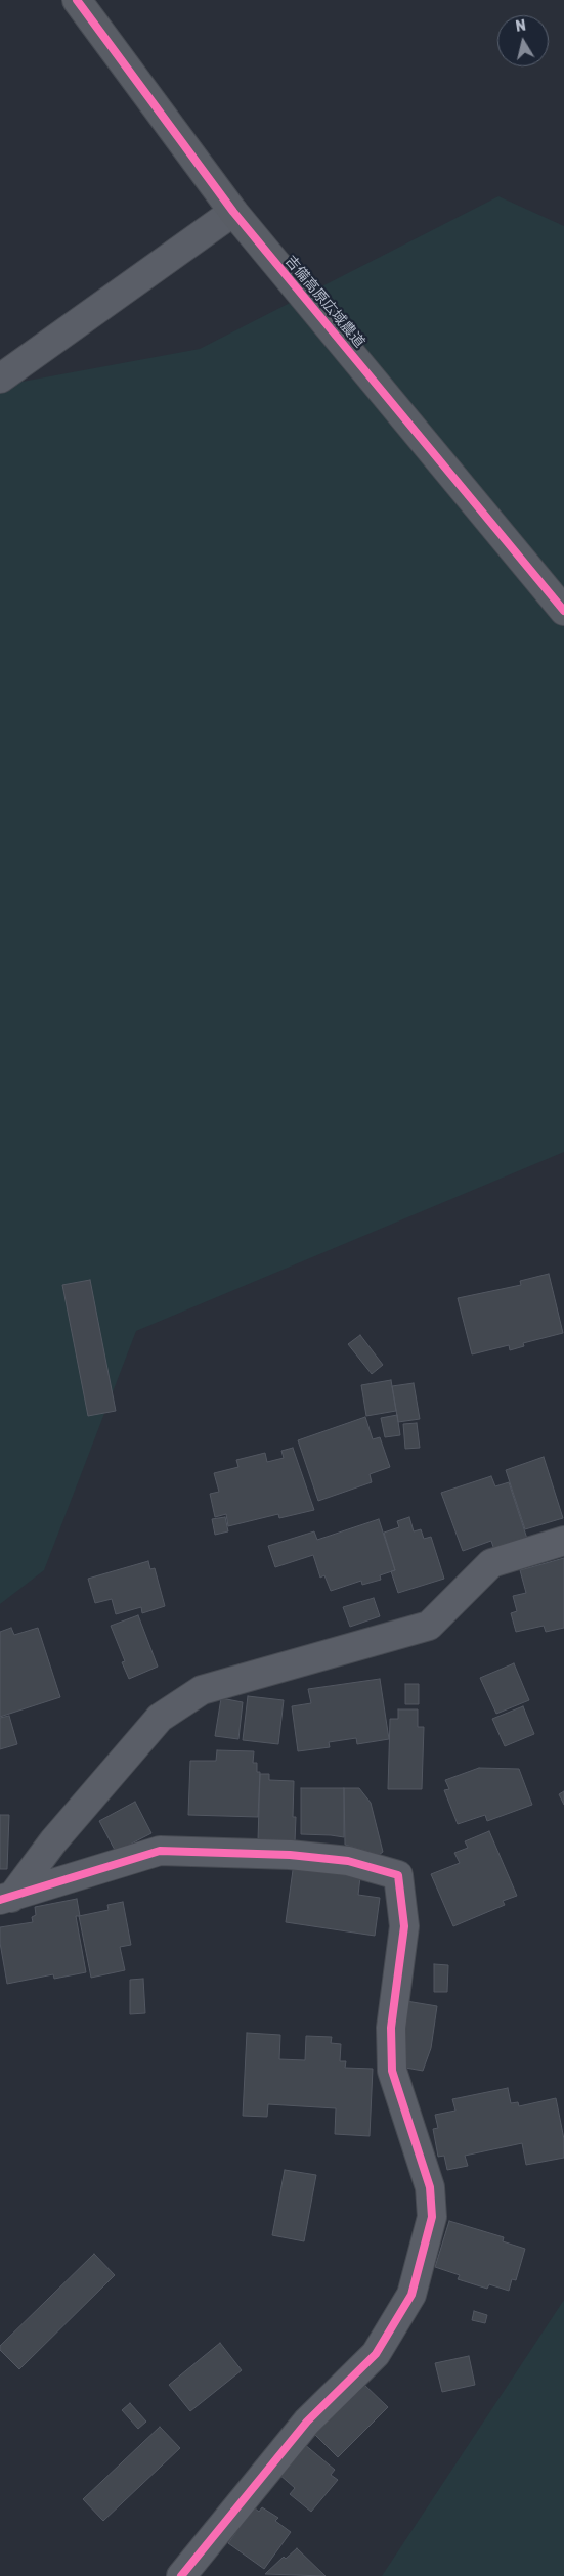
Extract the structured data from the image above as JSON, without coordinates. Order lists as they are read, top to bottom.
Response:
{
  "streets": {
    "street": ["吉備高原広域農道"]
  },
  "north": "top"
}
